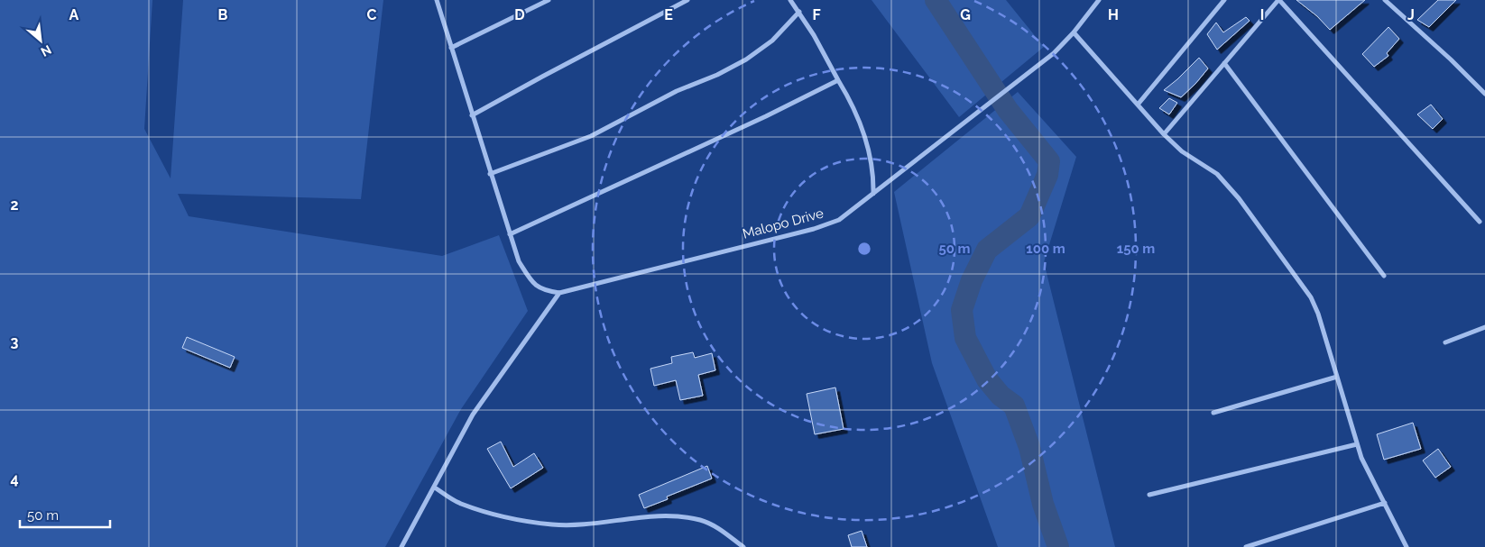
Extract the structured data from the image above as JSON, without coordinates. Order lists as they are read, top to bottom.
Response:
{
  "streets": {
    "street": ["Malopo Drive"]
  },
  "scale_bar": "50 m",
  "north": "bottom right",
  "grid": {
    "columns": [
      "A",
      "B",
      "C",
      "D",
      "E",
      "F",
      "G",
      "H",
      "I",
      "J"
    ],
    "rows": ["2", "3", "4"]
  },
  "rings": ["50 m", "100 m", "150 m"]
}
